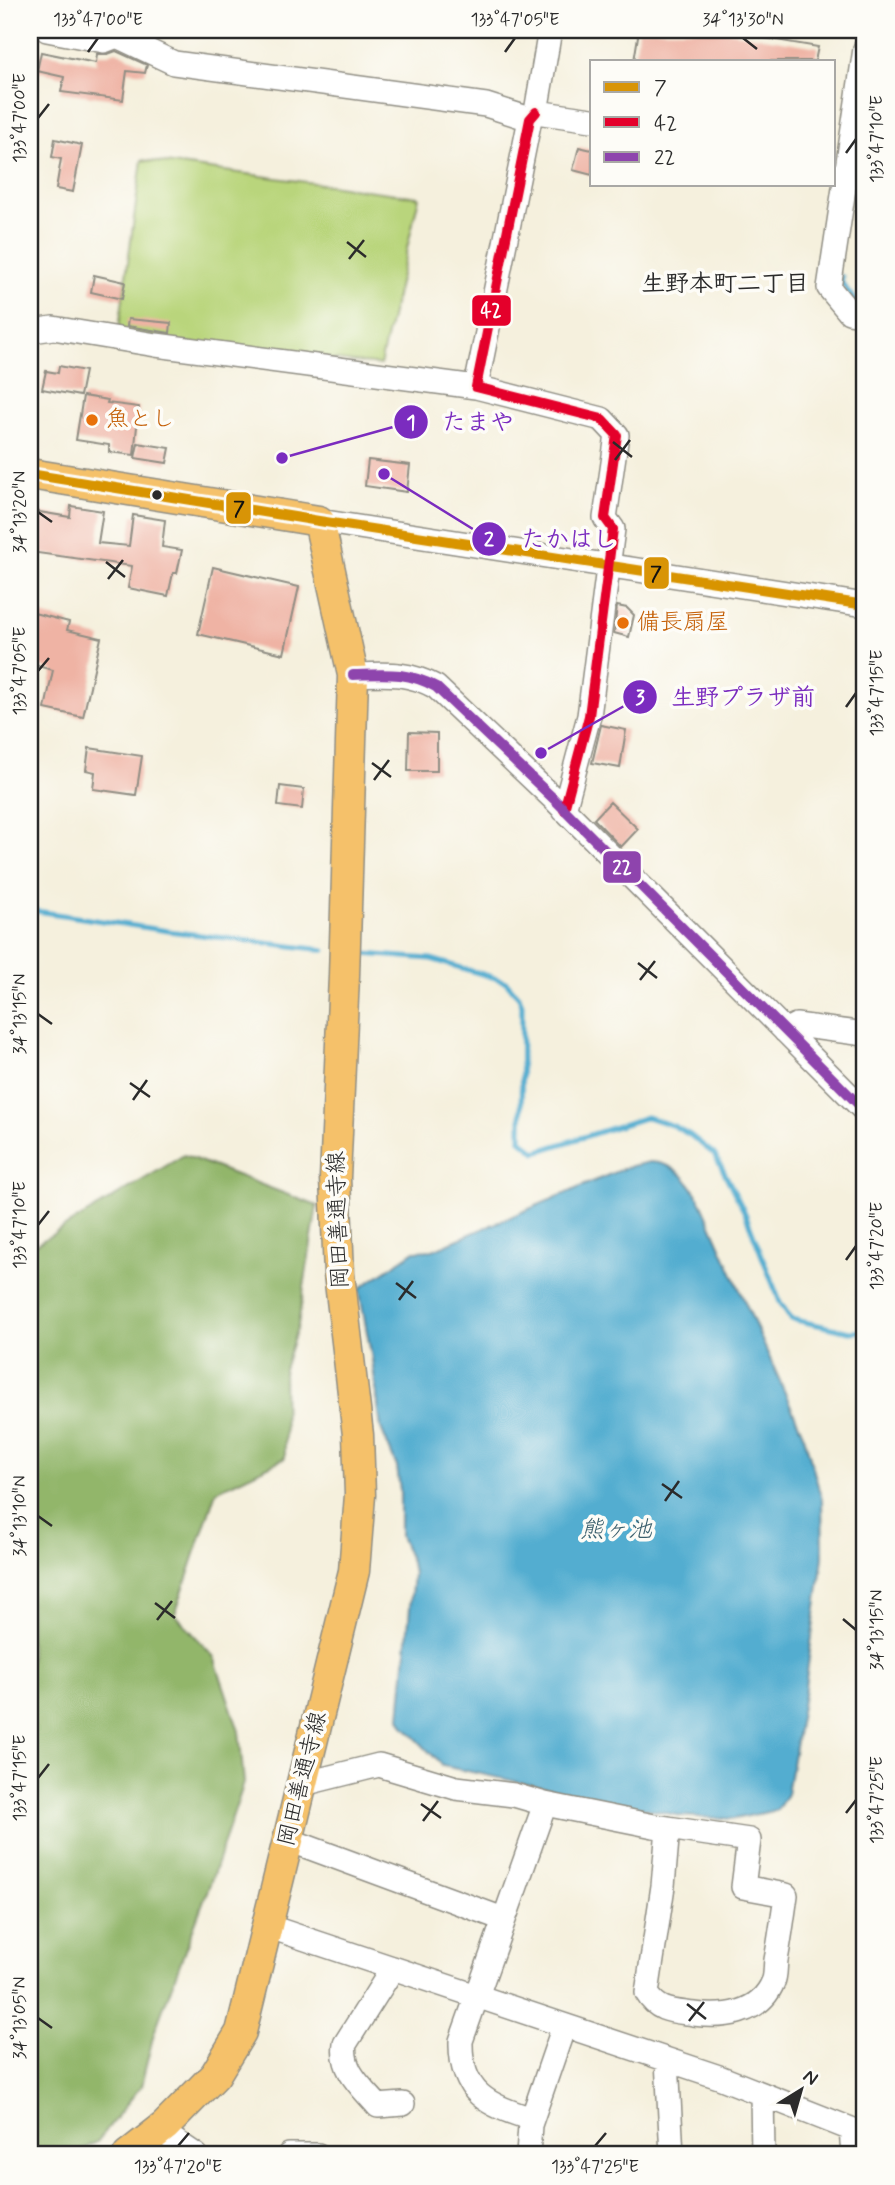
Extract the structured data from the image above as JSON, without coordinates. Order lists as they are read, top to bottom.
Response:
{
  "streets": {
    "main road": ["岡田善通寺線"]
  },
  "districts": ["生野本町二丁目"],
  "water": ["熊ヶ池"],
  "places": [
    "魚とし",
    "たまや",
    "たかはし",
    "備長扇屋",
    "生野プラザ前"
  ],
  "lines": ["transit line 42", "transit line 7", "transit line 22"],
  "legend": ["7", "42", "22"],
  "north": "top right",
  "coordinates": [
    "133°47'00\"E",
    "133°47'05\"E",
    "34°13'30\"N",
    "133°47'10\"E",
    "34°13'20\"N",
    "133°47'15\"E",
    "34°13'15\"N",
    "133°47'20\"E",
    "34°13'10\"N",
    "133°47'25\"E",
    "34°13'05\"N"
  ]
}
